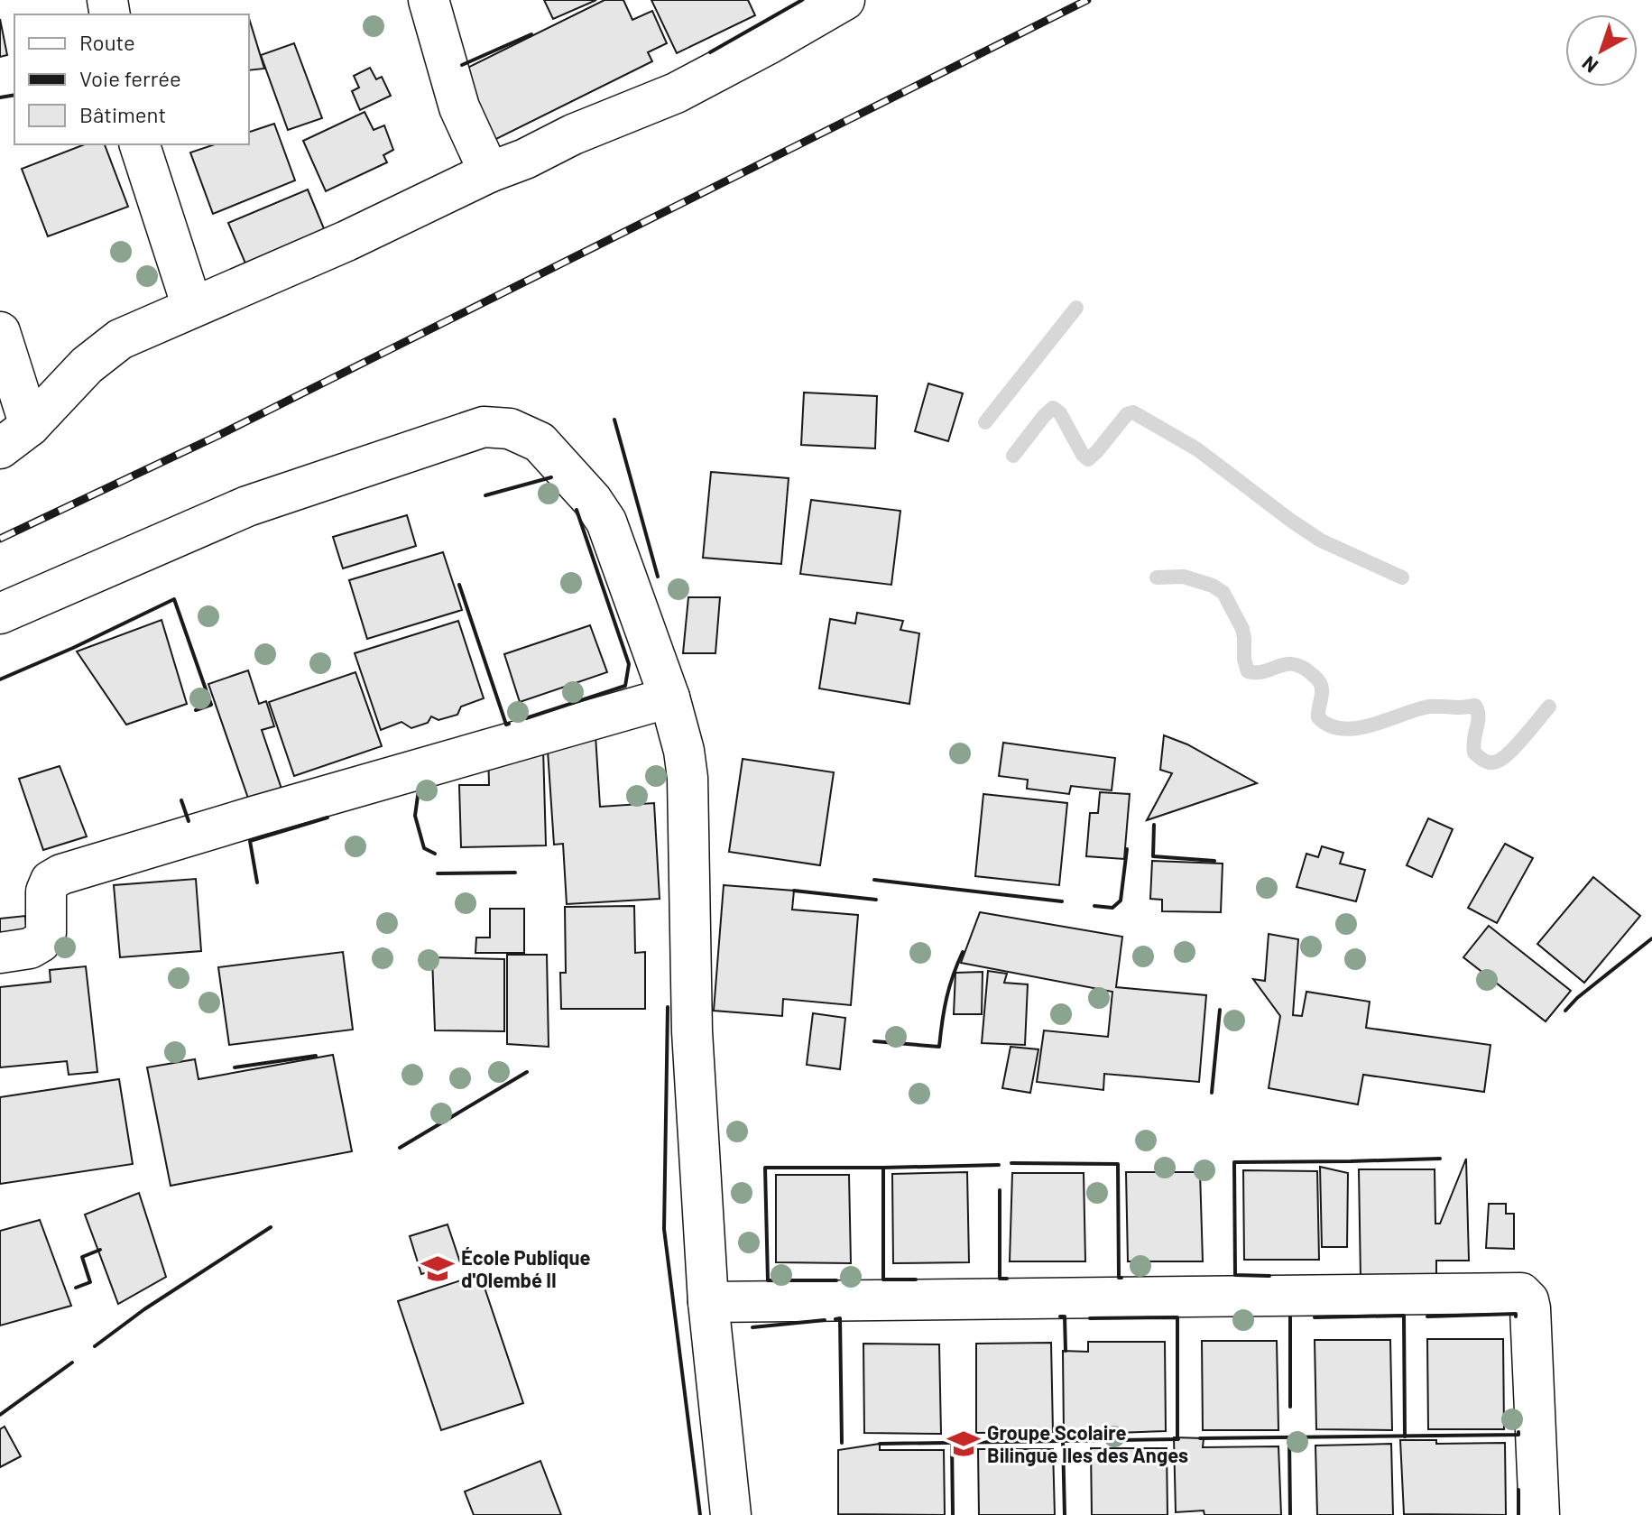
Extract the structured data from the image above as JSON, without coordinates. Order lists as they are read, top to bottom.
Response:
{
  "places": {
    "school or university": ["École Publique d'Olembé II", "Groupe Scolaire Bilingue Iles des Anges"]
  },
  "legend": ["Route", "Voie ferrée", "Bâtiment"],
  "north": "bottom left"
}
